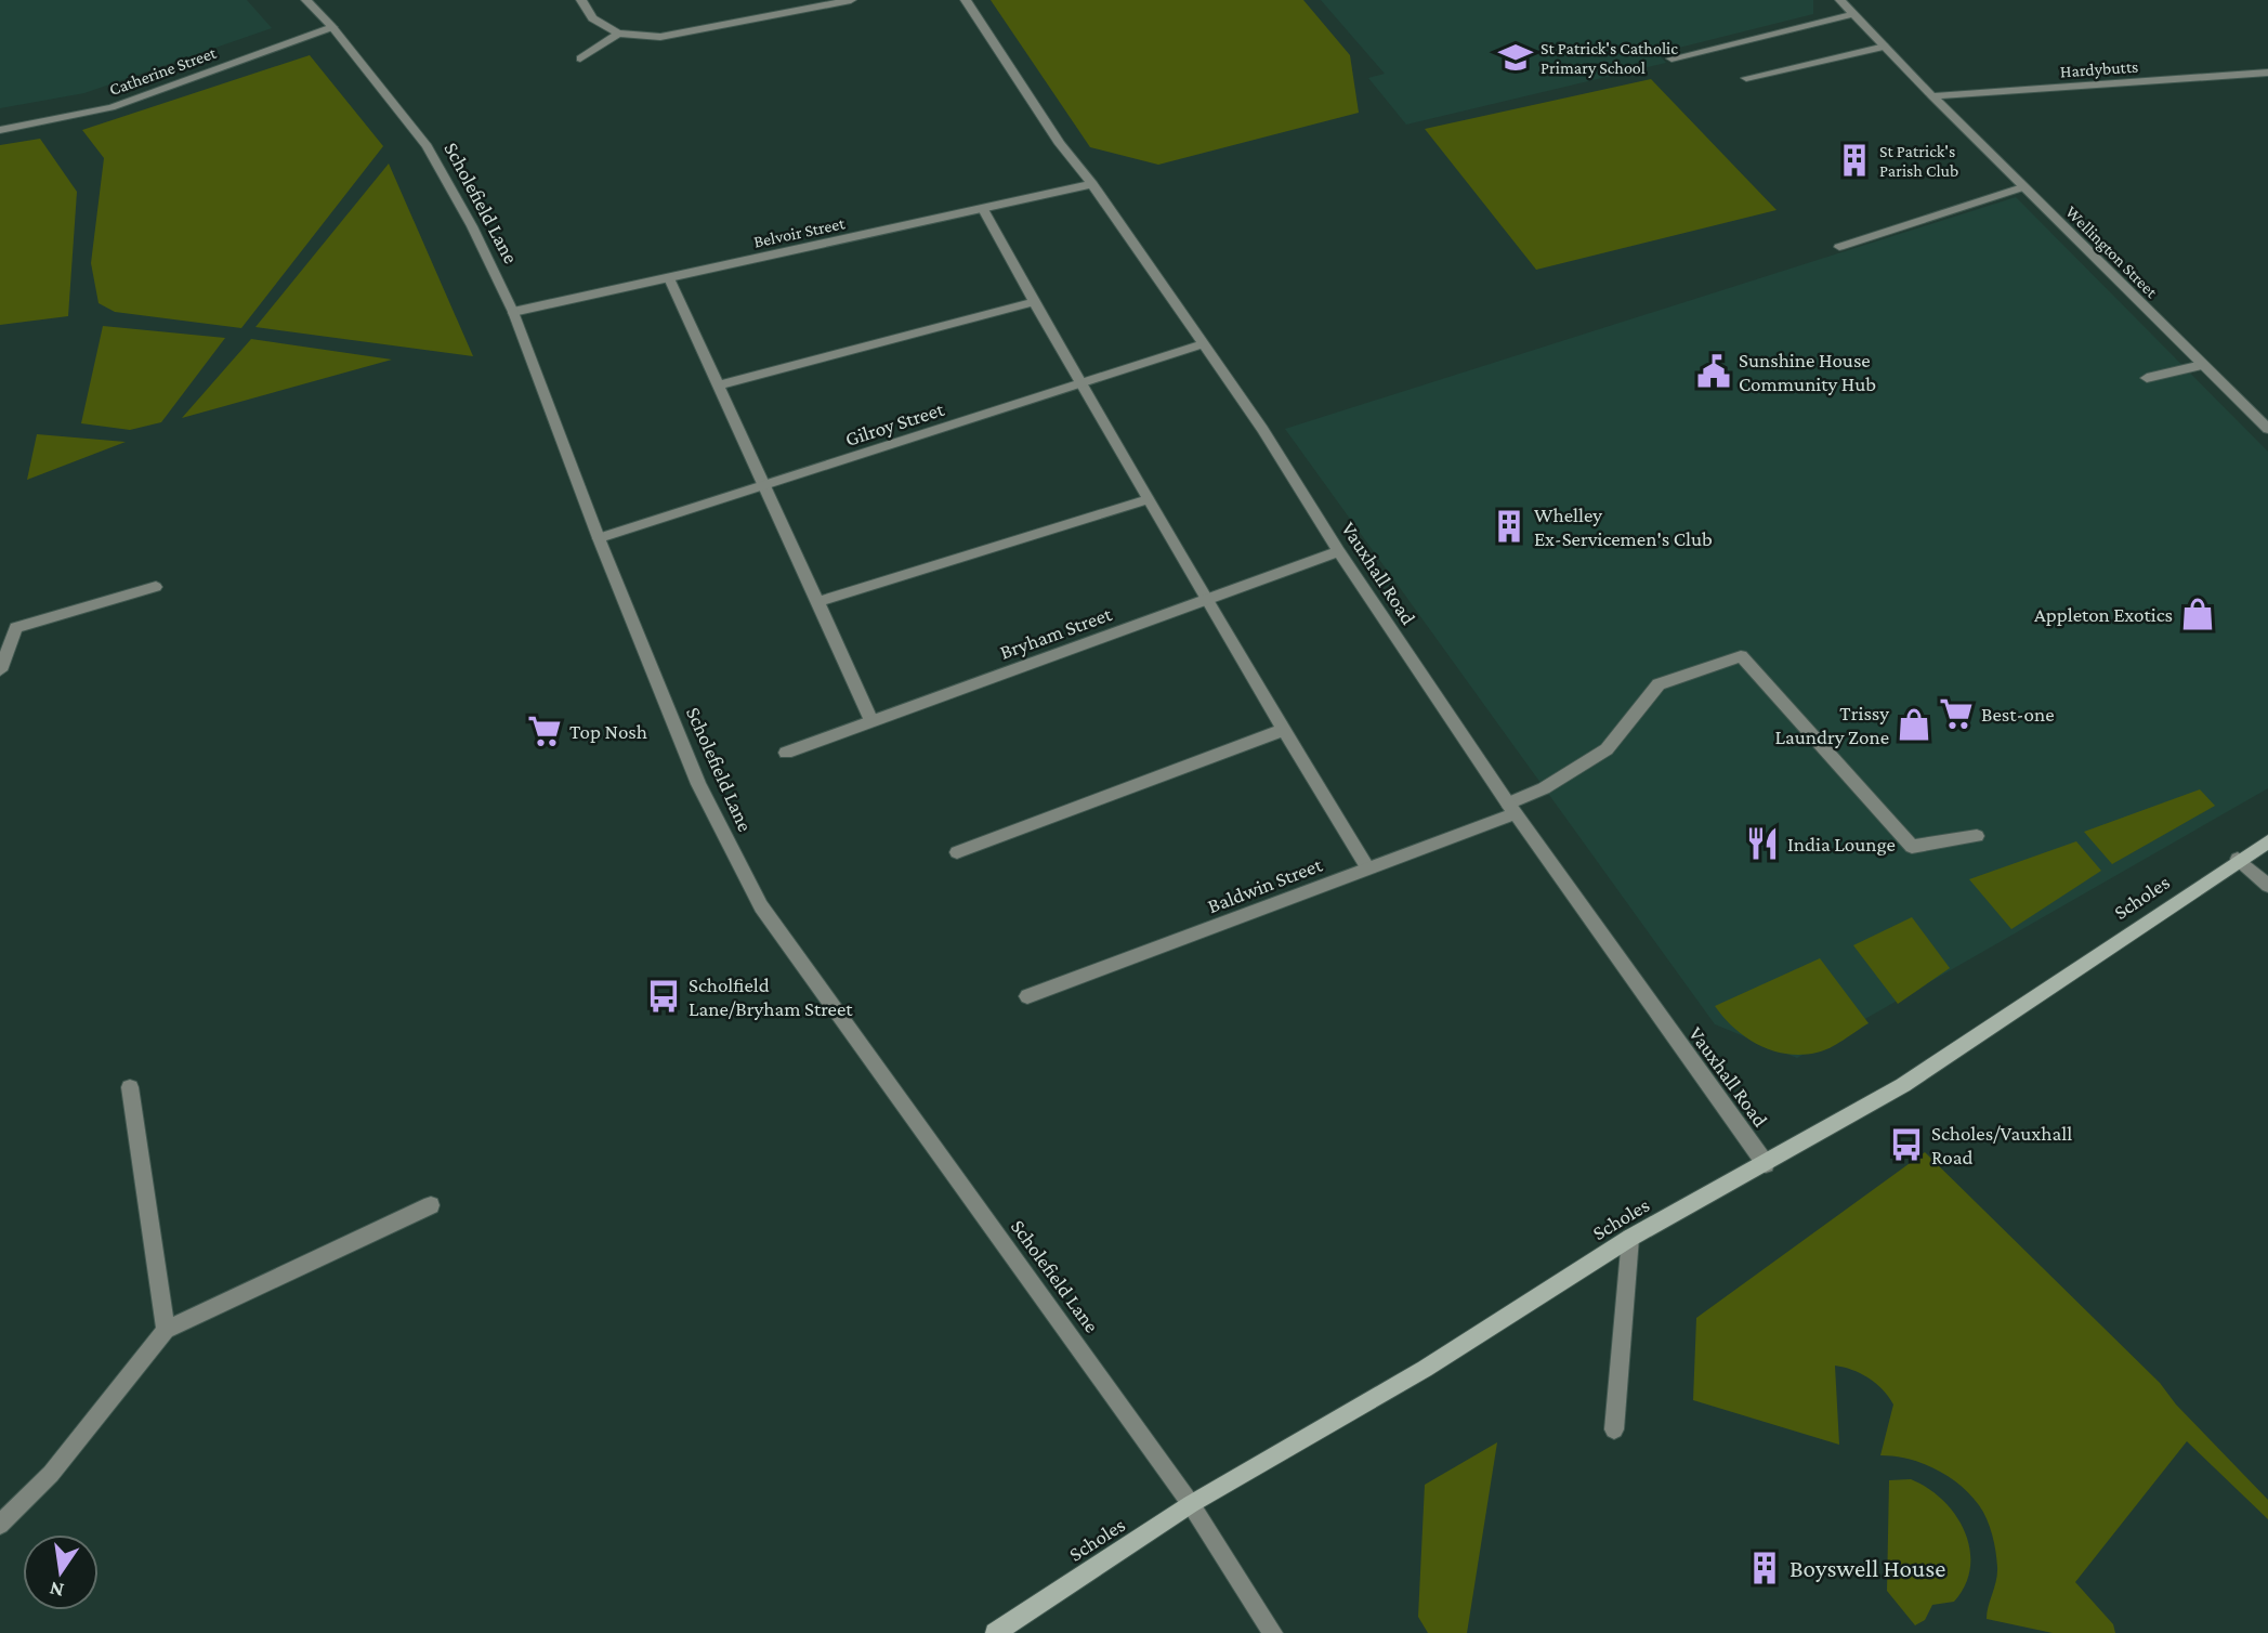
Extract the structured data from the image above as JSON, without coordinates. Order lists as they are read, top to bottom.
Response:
{
  "streets": {
    "main road": ["Scholes"],
    "street": [
      "Hardybutts",
      "Catherine Street",
      "Scholefield Lane",
      "Belvoir Street",
      "Wellington Street",
      "Gilroy Street",
      "Vauxhall Road",
      "Bryham Street",
      "Baldwin Street"
    ]
  },
  "crossings": [
    ["Hardybutts", "Wellington Street"],
    ["Catherine Street", "Scholefield Lane"],
    ["Scholefield Lane", "Belvoir Street"],
    ["Scholefield Lane", "Gilroy Street"],
    ["Scholefield Lane", "Scholes"],
    ["Belvoir Street", "Vauxhall Road"],
    ["Gilroy Street", "Vauxhall Road"],
    ["Vauxhall Road", "Bryham Street"],
    ["Vauxhall Road", "Baldwin Street"],
    ["Vauxhall Road", "Scholes"]
  ],
  "places": {
    "school or university": ["St Patrick's Catholic Primary School"],
    "building": ["St Patrick's Parish Club", "Whelley Ex-Servicemen's Club", "Boyswell House"],
    "public building": ["Sunshine House Community Hub"],
    "shop": ["Appleton Exotics", "Trissy Laundry Zone"],
    "supermarket": ["Best-one", "Top Nosh"],
    "restaurant": ["India Lounge"],
    "bus stop": ["Scholfield Lane/Bryham Street", "Scholes/Vauxhall Road"]
  },
  "north": "bottom"
}
